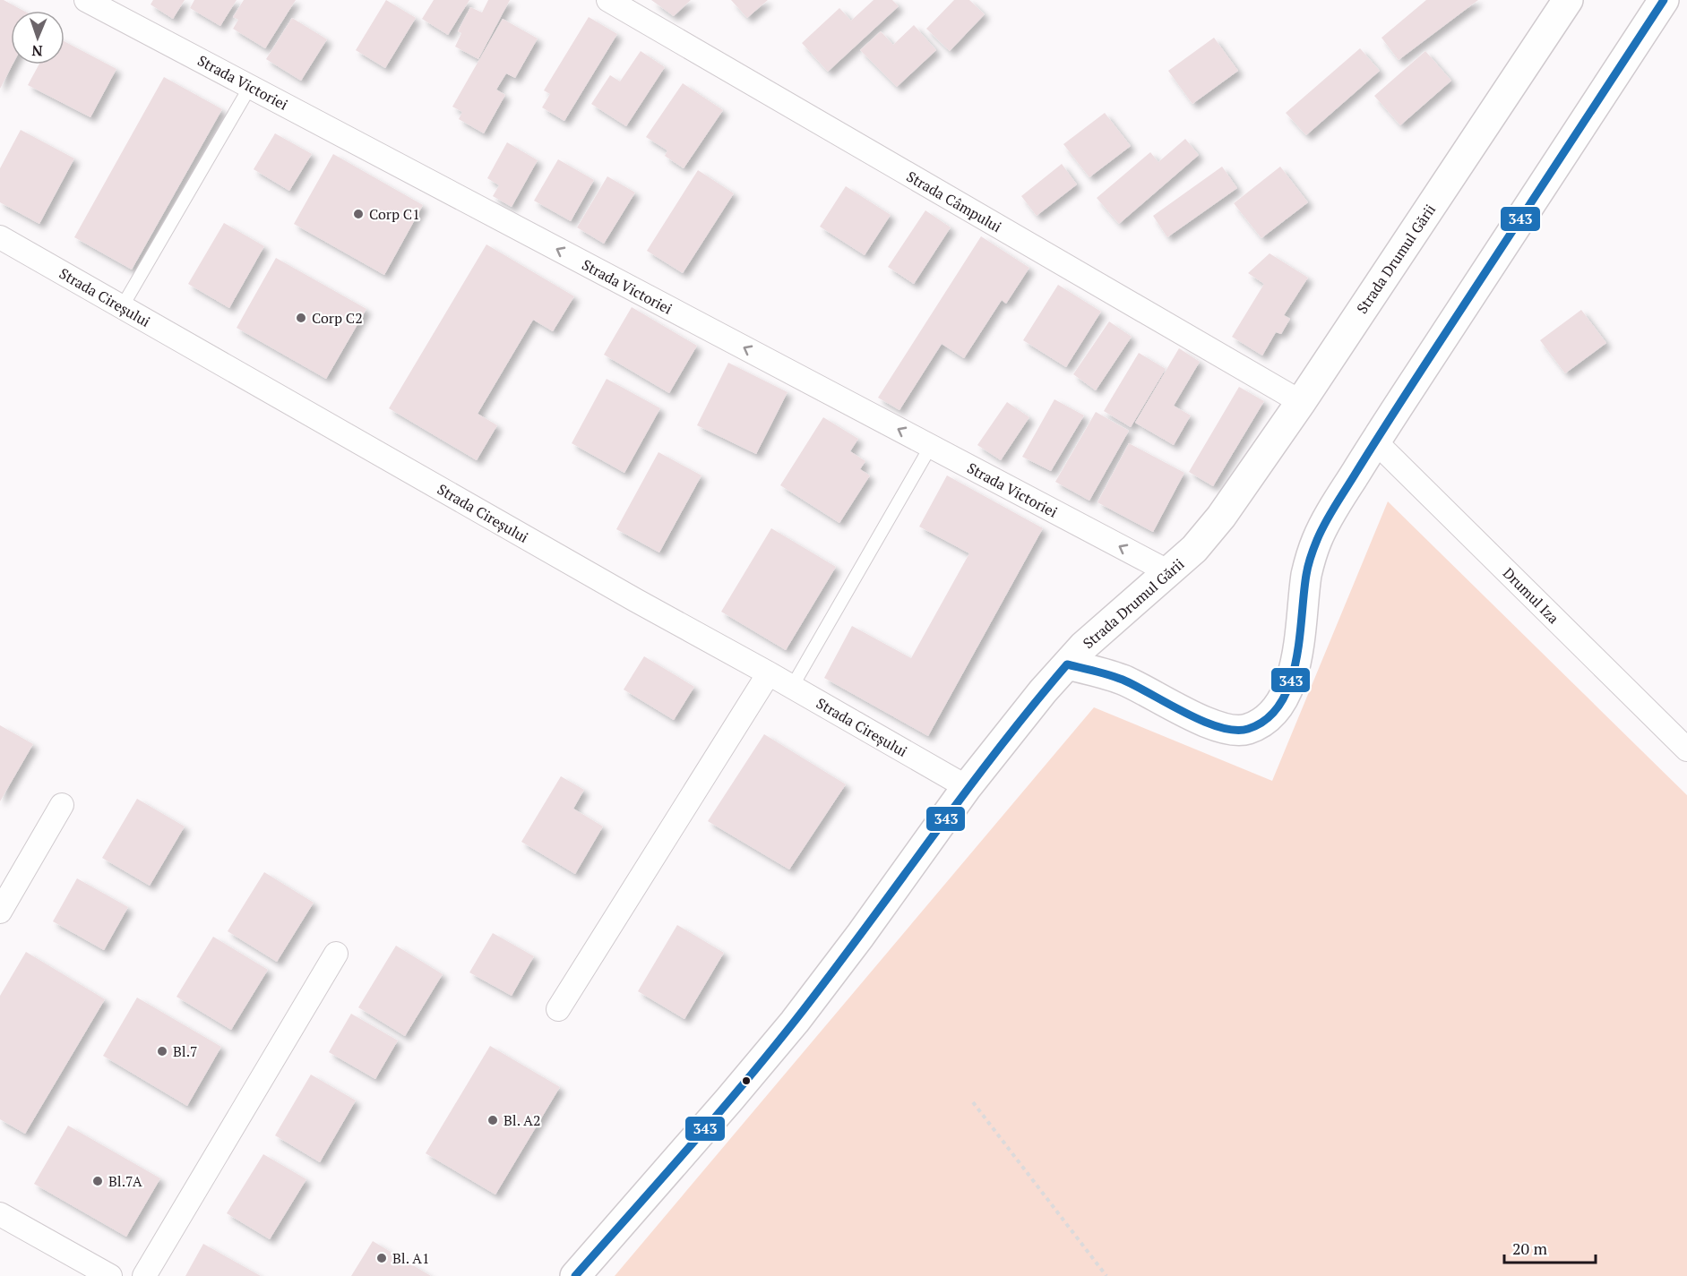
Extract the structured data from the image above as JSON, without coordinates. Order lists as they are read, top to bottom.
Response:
{
  "streets": {
    "street": [
      "Strada Victoriei",
      "Strada Câmpului",
      "Strada Drumul Gării",
      "Strada Cireșului",
      "Drumul Iza"
    ]
  },
  "crossings": [
    ["Strada Victoriei", "Strada Drumul Gării"],
    ["Strada Câmpului", "Strada Drumul Gării"],
    ["Strada Drumul Gării", "Strada Cireșului"]
  ],
  "one_way": ["Strada Victoriei"],
  "places": [
    "Corp C1",
    "Corp C2",
    "Bl.7",
    "Bl. A2",
    "Bl.7A",
    "Bl. A1"
  ],
  "lines": ["transit line 343"],
  "scale_bar": "20 m",
  "north": "bottom"
}
